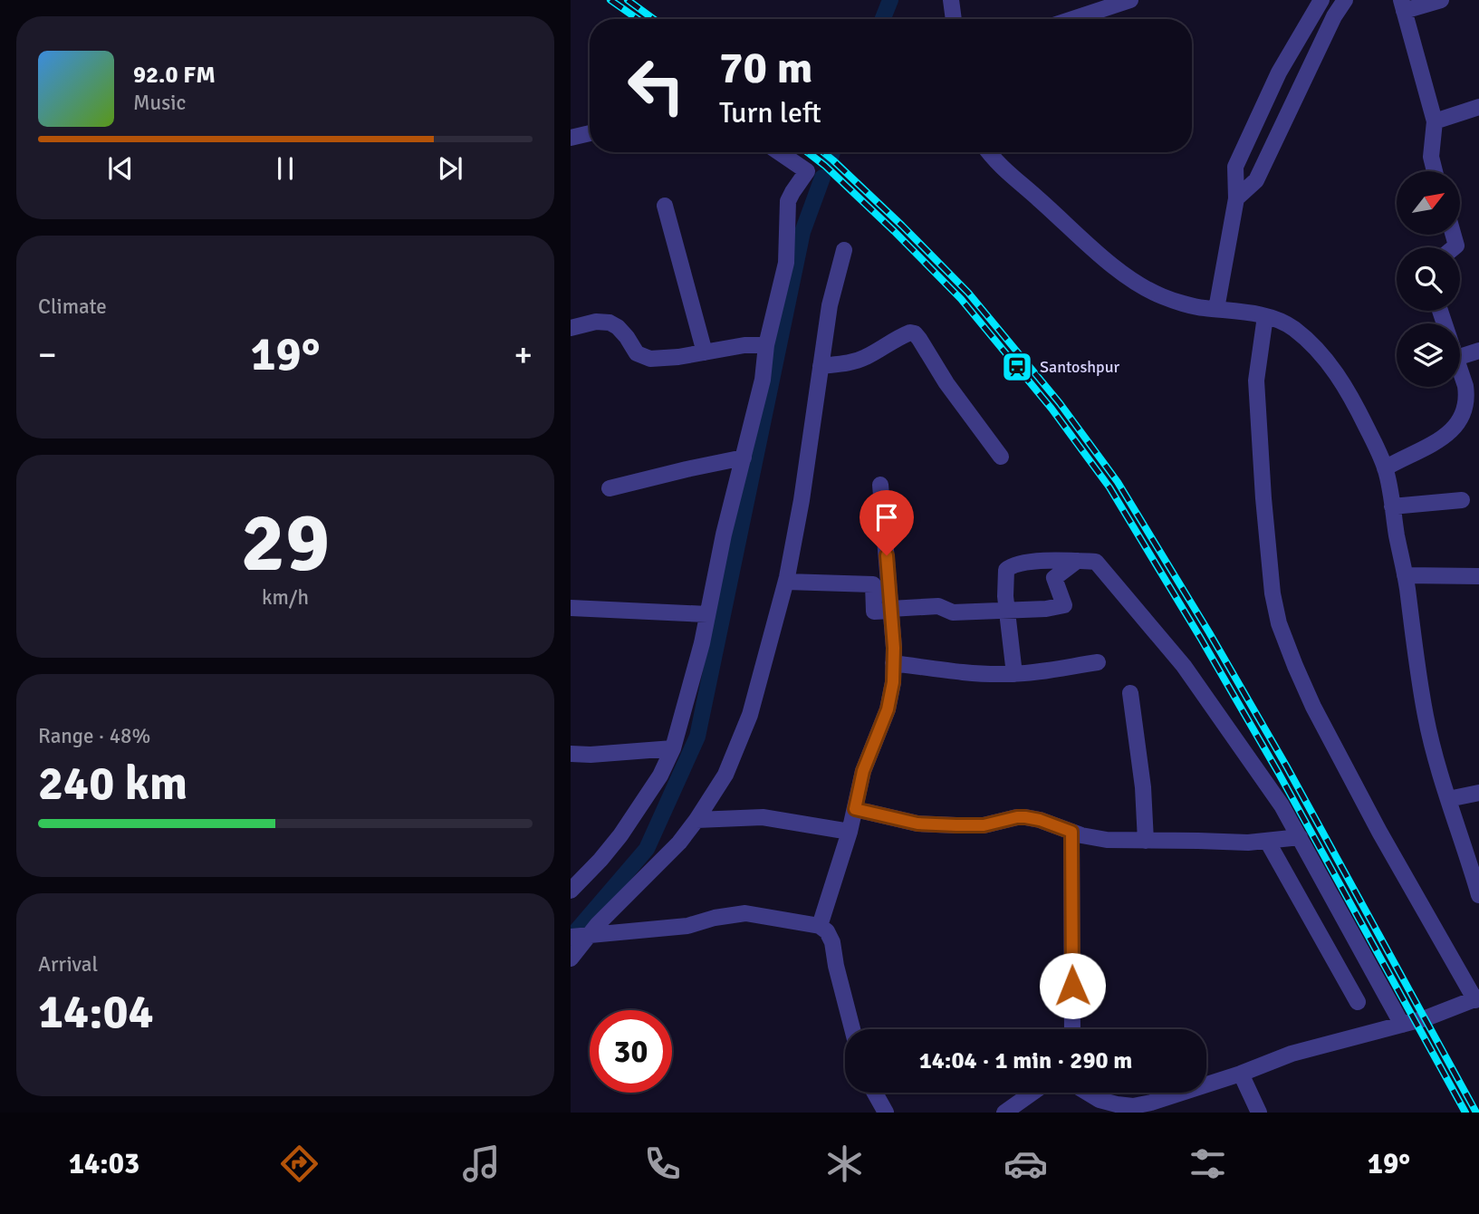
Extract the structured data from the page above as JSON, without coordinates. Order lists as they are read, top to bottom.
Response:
{
  "places": {
    "station": ["Santoshpur"]
  },
  "north": "top right",
  "page": {
    "turn": ["70 m", "Turn left"],
    "song": ["92.0 FM", "Music"],
    "tile": [
      "Climate",
      ["29", "km/h"],
      ["Range · 48%", "240 km"],
      ["Arrival", "14:04"]
    ],
    "heat": ["−", "19°", "+"],
    "limit": "30",
    "trip": "14:04 · 1 min · 290 m",
    "tabs": ["14:03", "19°"]
  }
}
